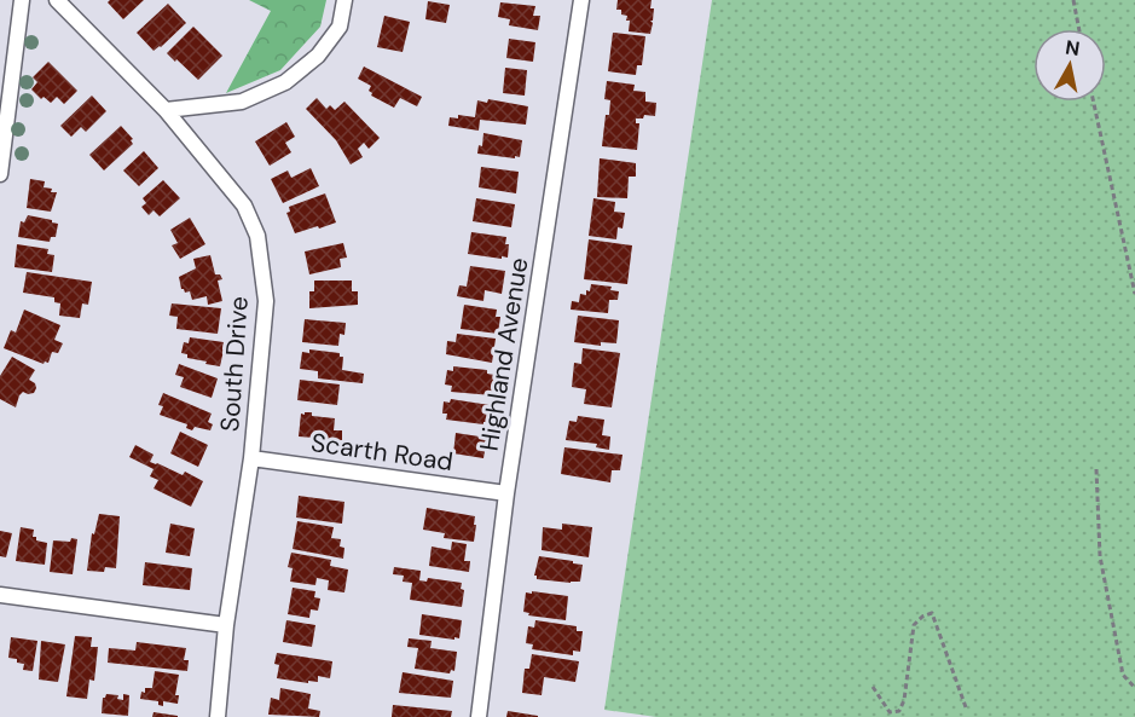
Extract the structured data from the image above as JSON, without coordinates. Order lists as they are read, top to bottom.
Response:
{
  "streets": {
    "street": ["Highland Avenue", "South Drive", "Scarth Road"]
  },
  "crossings": [
    ["Highland Avenue", "Scarth Road"],
    ["South Drive", "Scarth Road"]
  ],
  "north": "top"
}
